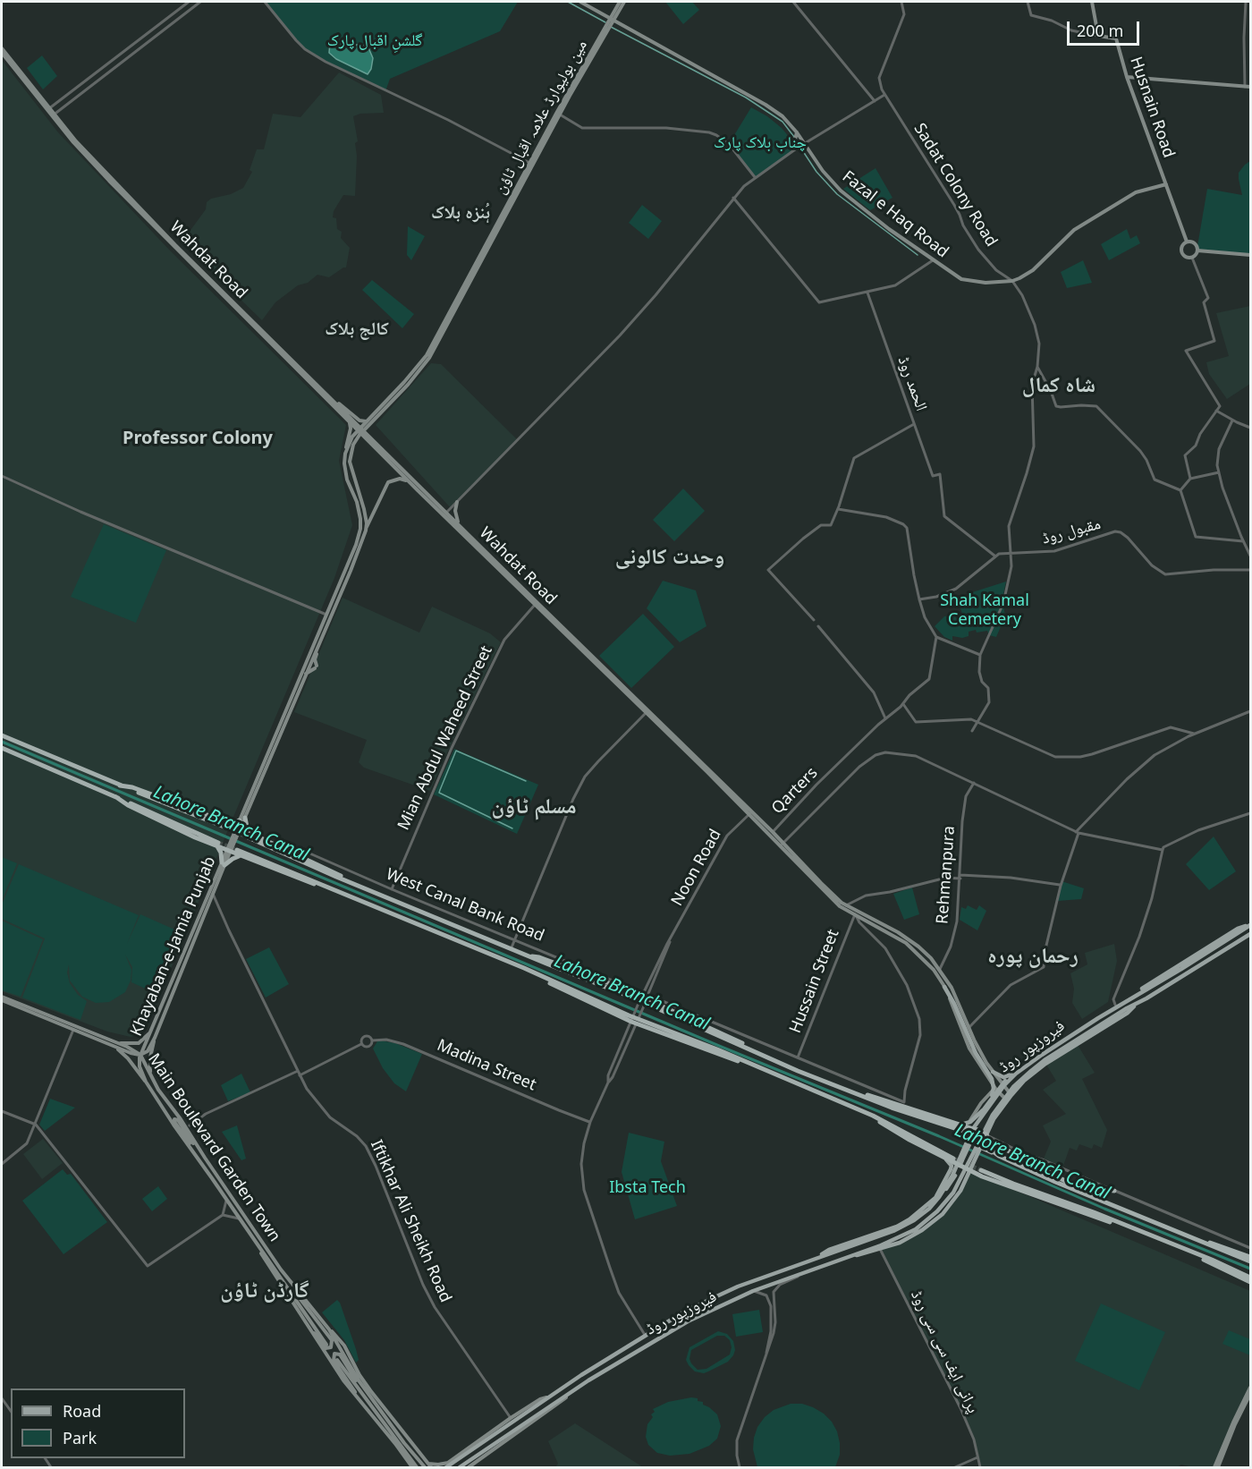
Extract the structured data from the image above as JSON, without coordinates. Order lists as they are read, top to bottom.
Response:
{
  "streets": {
    "main road": [
      "Husnain Road",
      "مین بولیوارڈ علامہ اقبال ٹاؤن",
      "Fazal e Haq Road",
      "Wahdat Road",
      "Khayaban-e-Jamia Punjab",
      "فیروزپور روڈ",
      "Main Boulevard Garden Town"
    ],
    "street": [
      "Sadat Colony Road",
      "الحمد روڈ",
      "مقبول روڈ",
      "Mian Abdul Waheed Street",
      "Qarters",
      "Noon Road",
      "Rehmanpura",
      "West Canal Bank Road",
      "Hussain Street",
      "Madina Street",
      "Iftikhar Ali Sheikh Road",
      "پرانی ایف سی سی روڈ"
    ]
  },
  "crossings": [
    ["مین بولیوارڈ علامہ اقبال ٹاؤن", "Fazal e Haq Road"],
    ["مین بولیوارڈ علامہ اقبال ٹاؤن", "Wahdat Road"],
    ["Sadat Colony Road", "Fazal e Haq Road"],
    ["Sadat Colony Road", "مقبول روڈ"],
    ["Wahdat Road", "Mian Abdul Waheed Street"],
    ["Wahdat Road", "Qarters"],
    ["Wahdat Road", "Noon Road"],
    ["Wahdat Road", "Rehmanpura"],
    ["Wahdat Road", "Khayaban-e-Jamia Punjab"],
    ["Wahdat Road", "Hussain Street"],
    ["Wahdat Road", "فیروزپور روڈ"],
    ["Mian Abdul Waheed Street", "West Canal Bank Road"],
    ["Noon Road", "West Canal Bank Road"],
    ["West Canal Bank Road", "Hussain Street"],
    ["Khayaban-e-Jamia Punjab", "Main Boulevard Garden Town"],
    ["Khayaban-e-Jamia Punjab", "Iftikhar Ali Sheikh Road"],
    ["فیروزپور روڈ", "Iftikhar Ali Sheikh Road"],
    ["فیروزپور روڈ", "پرانی ایف سی سی روڈ"]
  ],
  "districts": [
    "ہُنزہ بلاک",
    "کالج بلاک",
    "شاہ کمال",
    "Professor Colony",
    "وحدت کالونی",
    "مسلم ٹاؤن",
    "رحمان پورہ",
    "گارڈن ٹاؤن"
  ],
  "water": ["Lahore Branch Canal"],
  "parks": [
    "گلشنِ اقبال پارک",
    "چناب بلاک پارک",
    "Shah Kamal Cemetery",
    "Ibsta Tech"
  ],
  "legend": ["Road", "Park"],
  "scale_bar": "200 m"
}
